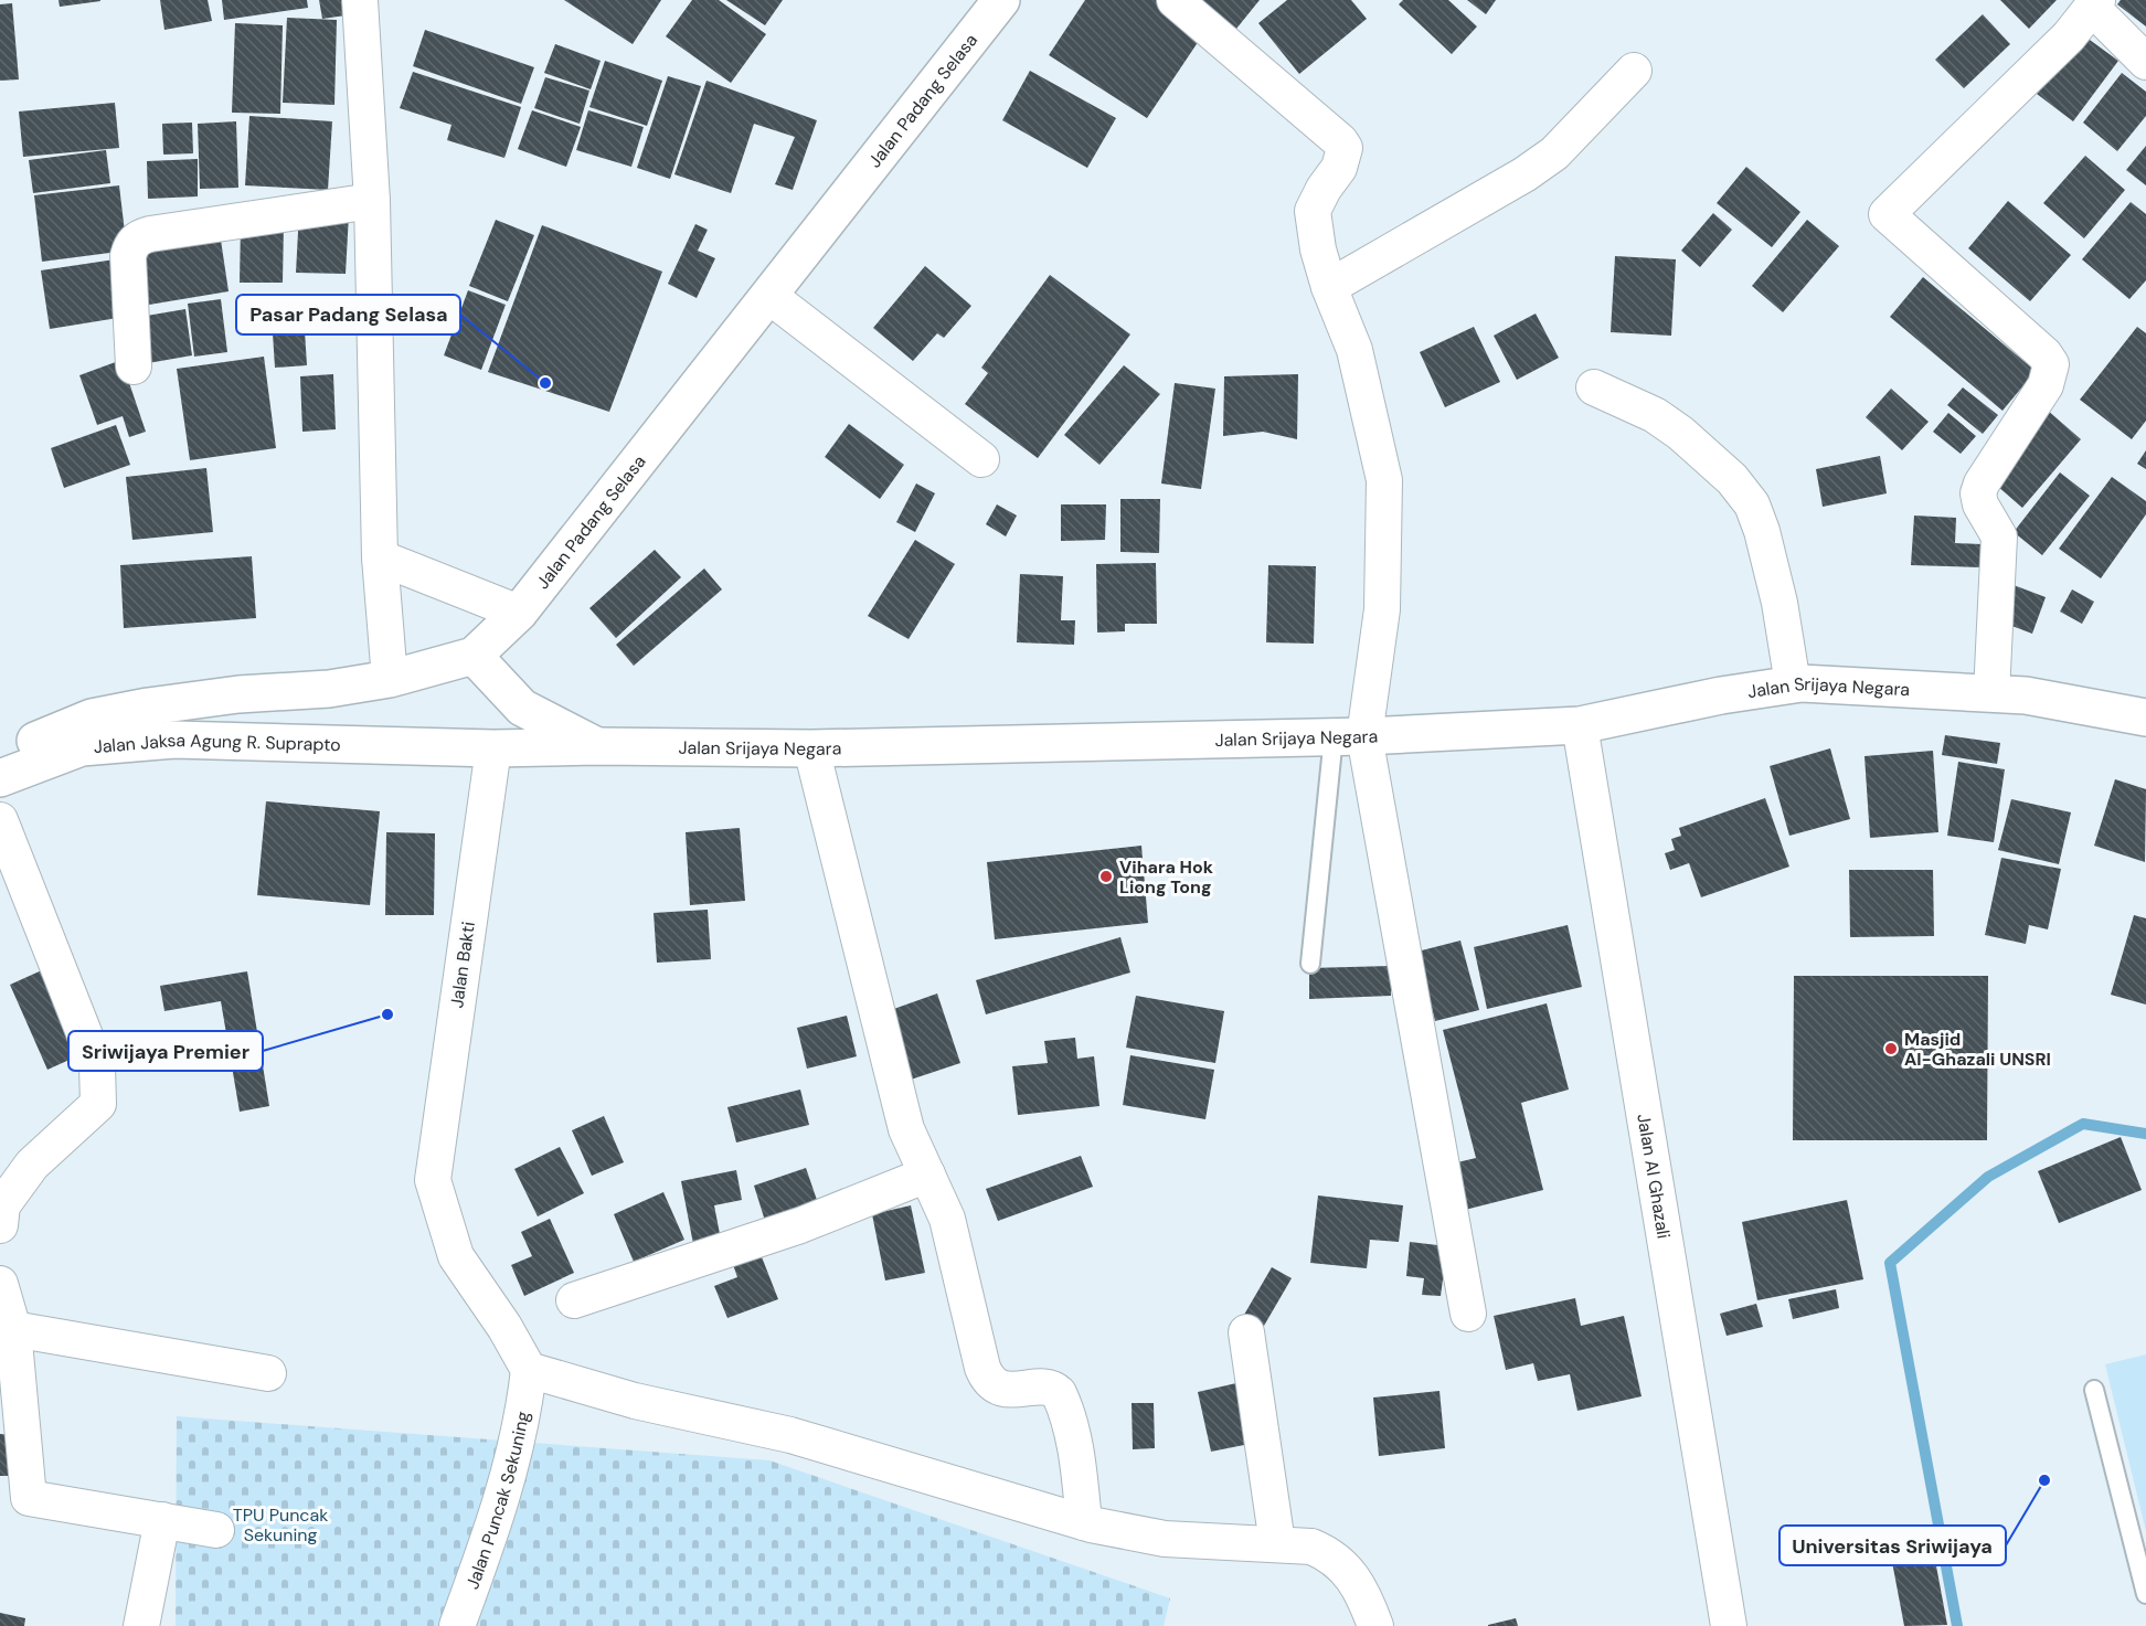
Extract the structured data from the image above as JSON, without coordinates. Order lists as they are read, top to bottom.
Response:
{
  "streets": {
    "main road": ["Jalan Padang Selasa", "Jalan Srijaya Negara", "Jalan Jaksa Agung R. Suprapto"],
    "street": ["Jalan Bakti", "Jalan Al Ghazali", "Jalan Puncak Sekuning"]
  },
  "crossings": [
    ["Jalan Srijaya Negara", "Jalan Jaksa Agung R. Suprapto"],
    ["Jalan Srijaya Negara", "Jalan Bakti"],
    ["Jalan Srijaya Negara", "Jalan Al Ghazali"],
    ["Jalan Bakti", "Jalan Puncak Sekuning"]
  ],
  "parks": ["TPU Puncak Sekuning"],
  "places": [
    "Pasar Padang Selasa",
    "Vihara Hok Liong Tong",
    "Sriwijaya Premier",
    "Masjid Al-Ghazali UNSRI",
    "Universitas Sriwijaya"
  ]
}
